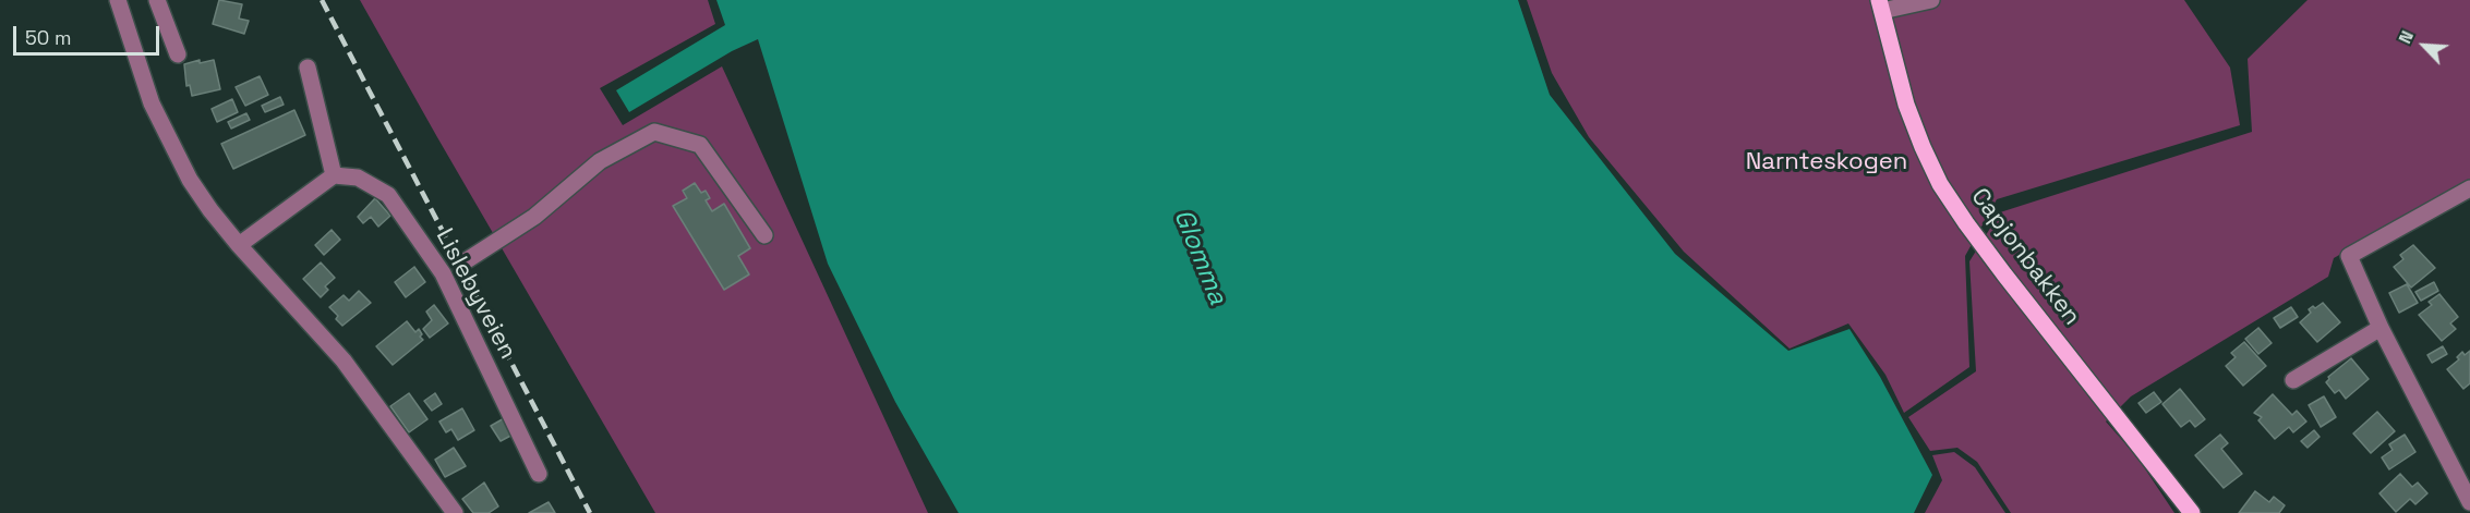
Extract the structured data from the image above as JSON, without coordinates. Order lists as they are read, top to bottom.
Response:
{
  "streets": {
    "main road": ["Capjonbakken"],
    "street": ["Lislebyveien"]
  },
  "water": ["Glomma"],
  "parks": ["Narnteskogen"],
  "scale_bar": "50 m",
  "north": "top left"
}
